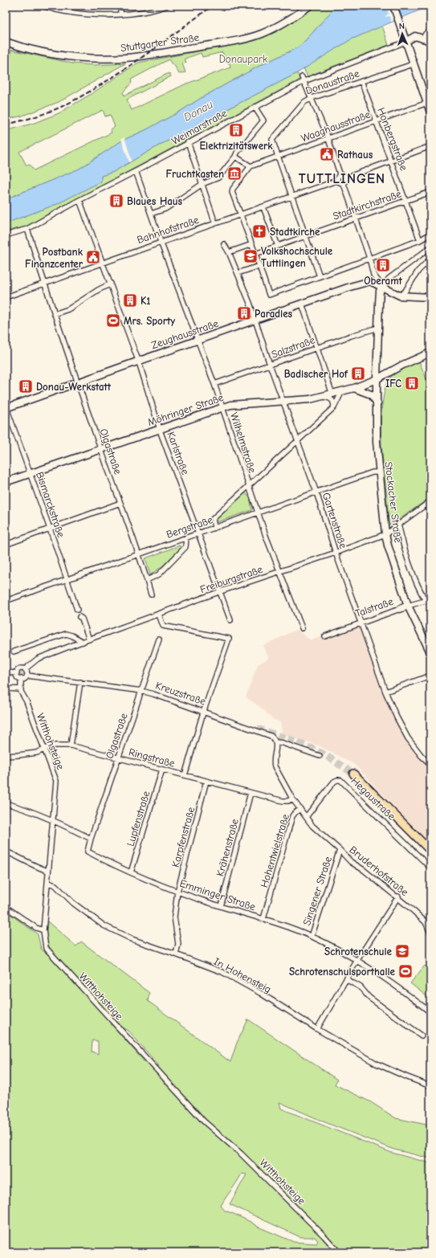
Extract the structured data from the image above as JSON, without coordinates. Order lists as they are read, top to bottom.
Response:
{
  "streets": {
    "street": [
      "Stuttgarter Straße",
      "Donaustraße",
      "Waaghausstraße",
      "Weimarstraße",
      "Honbergstraße",
      "Stadtkirchstraße",
      "Bahnhofstraße",
      "Zeughausstraße",
      "Salzstraße",
      "Möhringer Straße",
      "Wilhelmstraße",
      "Olgastraße",
      "Karlstraße",
      "Stockacher Straße",
      "Bismarckstraße",
      "Gartenstraße",
      "Bergstraße",
      "Freiburgstraße",
      "Talstraße",
      "Kreuzstraße",
      "Witthohsteige",
      "Ringstraße",
      "Hegaustraße",
      "Lupfenstraße",
      "Karpfenstraße",
      "Krähenstraße",
      "Hohentwielstraße",
      "Bruderhofstraße",
      "Singener Straße",
      "Emminger Straße",
      "In Hohensteig"
    ]
  },
  "crossings": [
    ["Donaustraße", "Waaghausstraße"],
    ["Donaustraße", "Honbergstraße"],
    ["Waaghausstraße", "Honbergstraße"],
    ["Weimarstraße", "Wilhelmstraße"],
    ["Weimarstraße", "Olgastraße"],
    ["Weimarstraße", "Karlstraße"],
    ["Honbergstraße", "Stadtkirchstraße"],
    ["Bahnhofstraße", "Wilhelmstraße"],
    ["Bahnhofstraße", "Olgastraße"],
    ["Bahnhofstraße", "Karlstraße"],
    ["Zeughausstraße", "Wilhelmstraße"],
    ["Zeughausstraße", "Olgastraße"],
    ["Zeughausstraße", "Karlstraße"],
    ["Zeughausstraße", "Stockacher Straße"],
    ["Zeughausstraße", "Bismarckstraße"],
    ["Zeughausstraße", "Gartenstraße"],
    ["Salzstraße", "Wilhelmstraße"],
    ["Salzstraße", "Stockacher Straße"],
    ["Salzstraße", "Gartenstraße"],
    ["Möhringer Straße", "Wilhelmstraße"],
    ["Möhringer Straße", "Olgastraße"],
    ["Möhringer Straße", "Karlstraße"],
    ["Möhringer Straße", "Stockacher Straße"],
    ["Möhringer Straße", "Bismarckstraße"],
    ["Möhringer Straße", "Gartenstraße"],
    ["Wilhelmstraße", "Bergstraße"],
    ["Wilhelmstraße", "Freiburgstraße"],
    ["Olgastraße", "Bergstraße"],
    ["Olgastraße", "Kreuzstraße"],
    ["Olgastraße", "Ringstraße"],
    ["Olgastraße", "Emminger Straße"],
    ["Karlstraße", "Bergstraße"],
    ["Karlstraße", "Freiburgstraße"],
    ["Stockacher Straße", "Bergstraße"],
    ["Stockacher Straße", "Freiburgstraße"],
    ["Stockacher Straße", "Talstraße"],
    ["Bismarckstraße", "Bergstraße"],
    ["Gartenstraße", "Bergstraße"],
    ["Gartenstraße", "Freiburgstraße"],
    ["Gartenstraße", "Talstraße"],
    ["Freiburgstraße", "Kreuzstraße"],
    ["Kreuzstraße", "Bruderhofstraße"],
    ["Witthohsteige", "Ringstraße"],
    ["Witthohsteige", "In Hohensteig"],
    ["Ringstraße", "Lupfenstraße"],
    ["Ringstraße", "Karpfenstraße"],
    ["Ringstraße", "Krähenstraße"],
    ["Ringstraße", "Bruderhofstraße"],
    ["Hegaustraße", "Bruderhofstraße"],
    ["Lupfenstraße", "Emminger Straße"],
    ["Karpfenstraße", "Emminger Straße"],
    ["Karpfenstraße", "In Hohensteig"],
    ["Krähenstraße", "Emminger Straße"],
    ["Hohentwielstraße", "Bruderhofstraße"],
    ["Hohentwielstraße", "Emminger Straße"],
    ["Bruderhofstraße", "Singener Straße"],
    ["Singener Straße", "Emminger Straße"]
  ],
  "districts": ["TUTTLINGEN"],
  "water": ["Donau"],
  "parks": ["Donaupark"],
  "places": {
    "building": [
      "Elektrizitätswerk",
      "Blaues Haus",
      "Oberamt",
      "K1",
      "Paradies",
      "Badischer Hof",
      "IFC",
      "Donau-Werkstatt"
    ],
    "public building": ["Rathaus", "Postbank Finanzcenter"],
    "museum": ["Fruchtkasten"],
    "church": ["Stadtkirche"],
    "school or university": ["Volkshochschule Tuttlingen", "Schrotenschule"],
    "sports": ["Mrs. Sporty", "Schrotenschulsporthalle"]
  },
  "north": "top"
}
